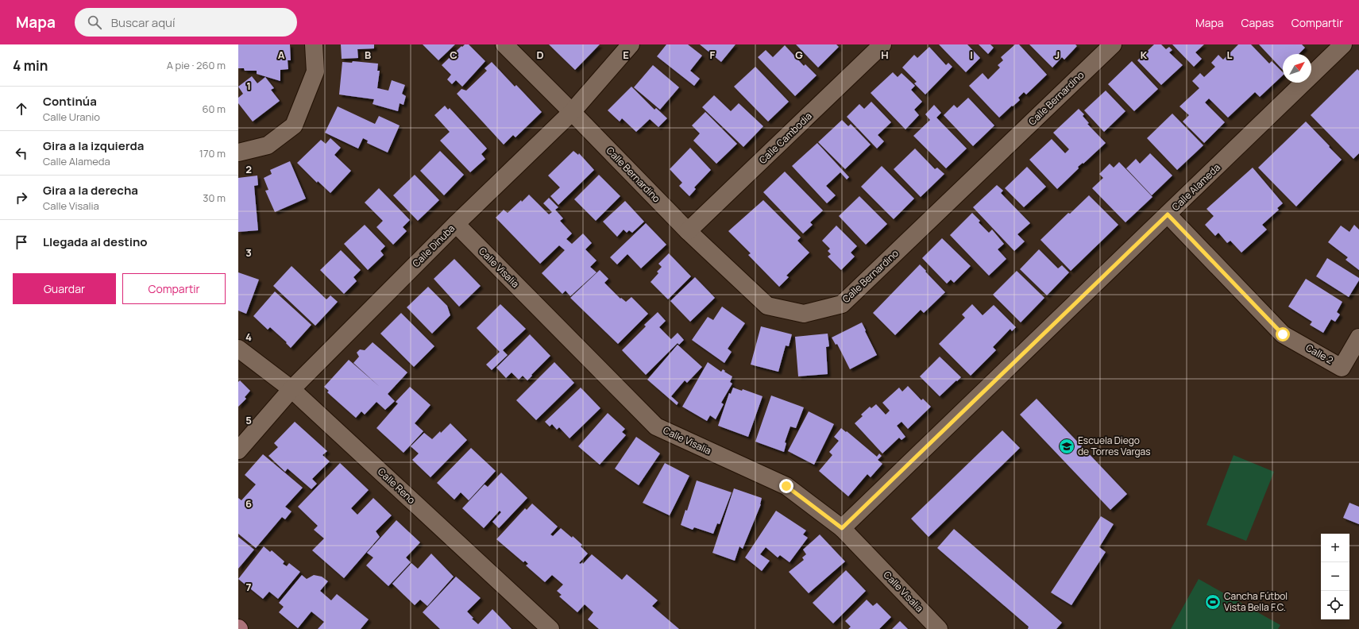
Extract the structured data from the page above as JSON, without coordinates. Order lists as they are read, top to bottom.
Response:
{
  "streets": {
    "street": [
      "Calle Bernardino",
      "Calle Cambodia",
      "Calle Alameda",
      "Calle Dinuba",
      "Calle Visalia",
      "Calle 2",
      "Calle Reno"
    ]
  },
  "crossings": [
    ["Calle Bernardino", "Calle Cambodia"],
    ["Calle Bernardino", "Calle Dinuba"],
    ["Calle Alameda", "Calle Visalia"],
    ["Calle Alameda", "Calle 2"],
    ["Calle Dinuba", "Calle Visalia"],
    ["Calle Dinuba", "Calle Reno"]
  ],
  "places": {
    "school or university": ["Escuela Diego de Torres Vargas"],
    "sports": ["Cancha Fútbol Vista Bella F.C."]
  },
  "north": "top right",
  "page": {
    "header": "Mapa",
    "search": "Buscar aquí",
    "nav": ["Mapa", "Capas", "Compartir"],
    "heading": ["4 min", "A pie · 260 m"],
    "list": [
      ["Continúa", "Calle Uranio", "60 m"],
      ["Gira a la izquierda", "Calle Alameda", "170 m"],
      ["Gira a la derecha", "Calle Visalia", "30 m"],
      "Llegada al destino"
    ],
    "buttons": ["Guardar", "Compartir"],
    "map_buttons": ["+", "−"]
  },
  "grid": {
    "columns": [
      "A",
      "B",
      "C",
      "D",
      "E",
      "F",
      "G",
      "H",
      "I",
      "J",
      "K",
      "L"
    ],
    "rows": [
      "1",
      "2",
      "3",
      "4",
      "5",
      "6",
      "7"
    ]
  }
}
